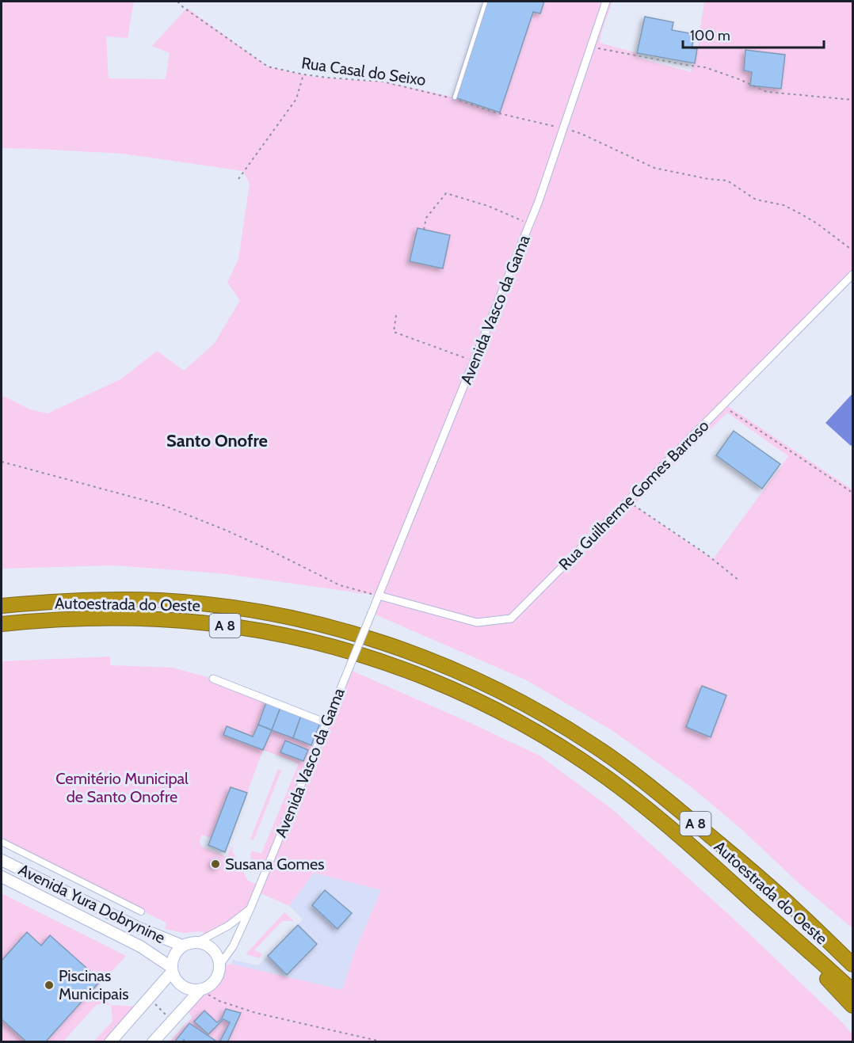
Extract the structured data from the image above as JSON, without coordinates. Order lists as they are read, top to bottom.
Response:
{
  "streets": {
    "highway": ["Autoestrada do Oeste", "A 8"],
    "main road": ["Avenida Yura Dobrynine"],
    "street": ["Avenida Vasco da Gama", "Rua Guilherme Gomes Barroso"],
    "path": ["Rua Casal do Seixo"]
  },
  "crossings": [
    ["Avenida Vasco da Gama", "Rua Guilherme Gomes Barroso"],
    ["Avenida Vasco da Gama", "Avenida Yura Dobrynine"]
  ],
  "districts": ["Santo Onofre"],
  "parks": ["Cemitério Municipal de Santo Onofre"],
  "places": ["Susana Gomes", "Piscinas Municipais"],
  "scale_bar": "100 m"
}
